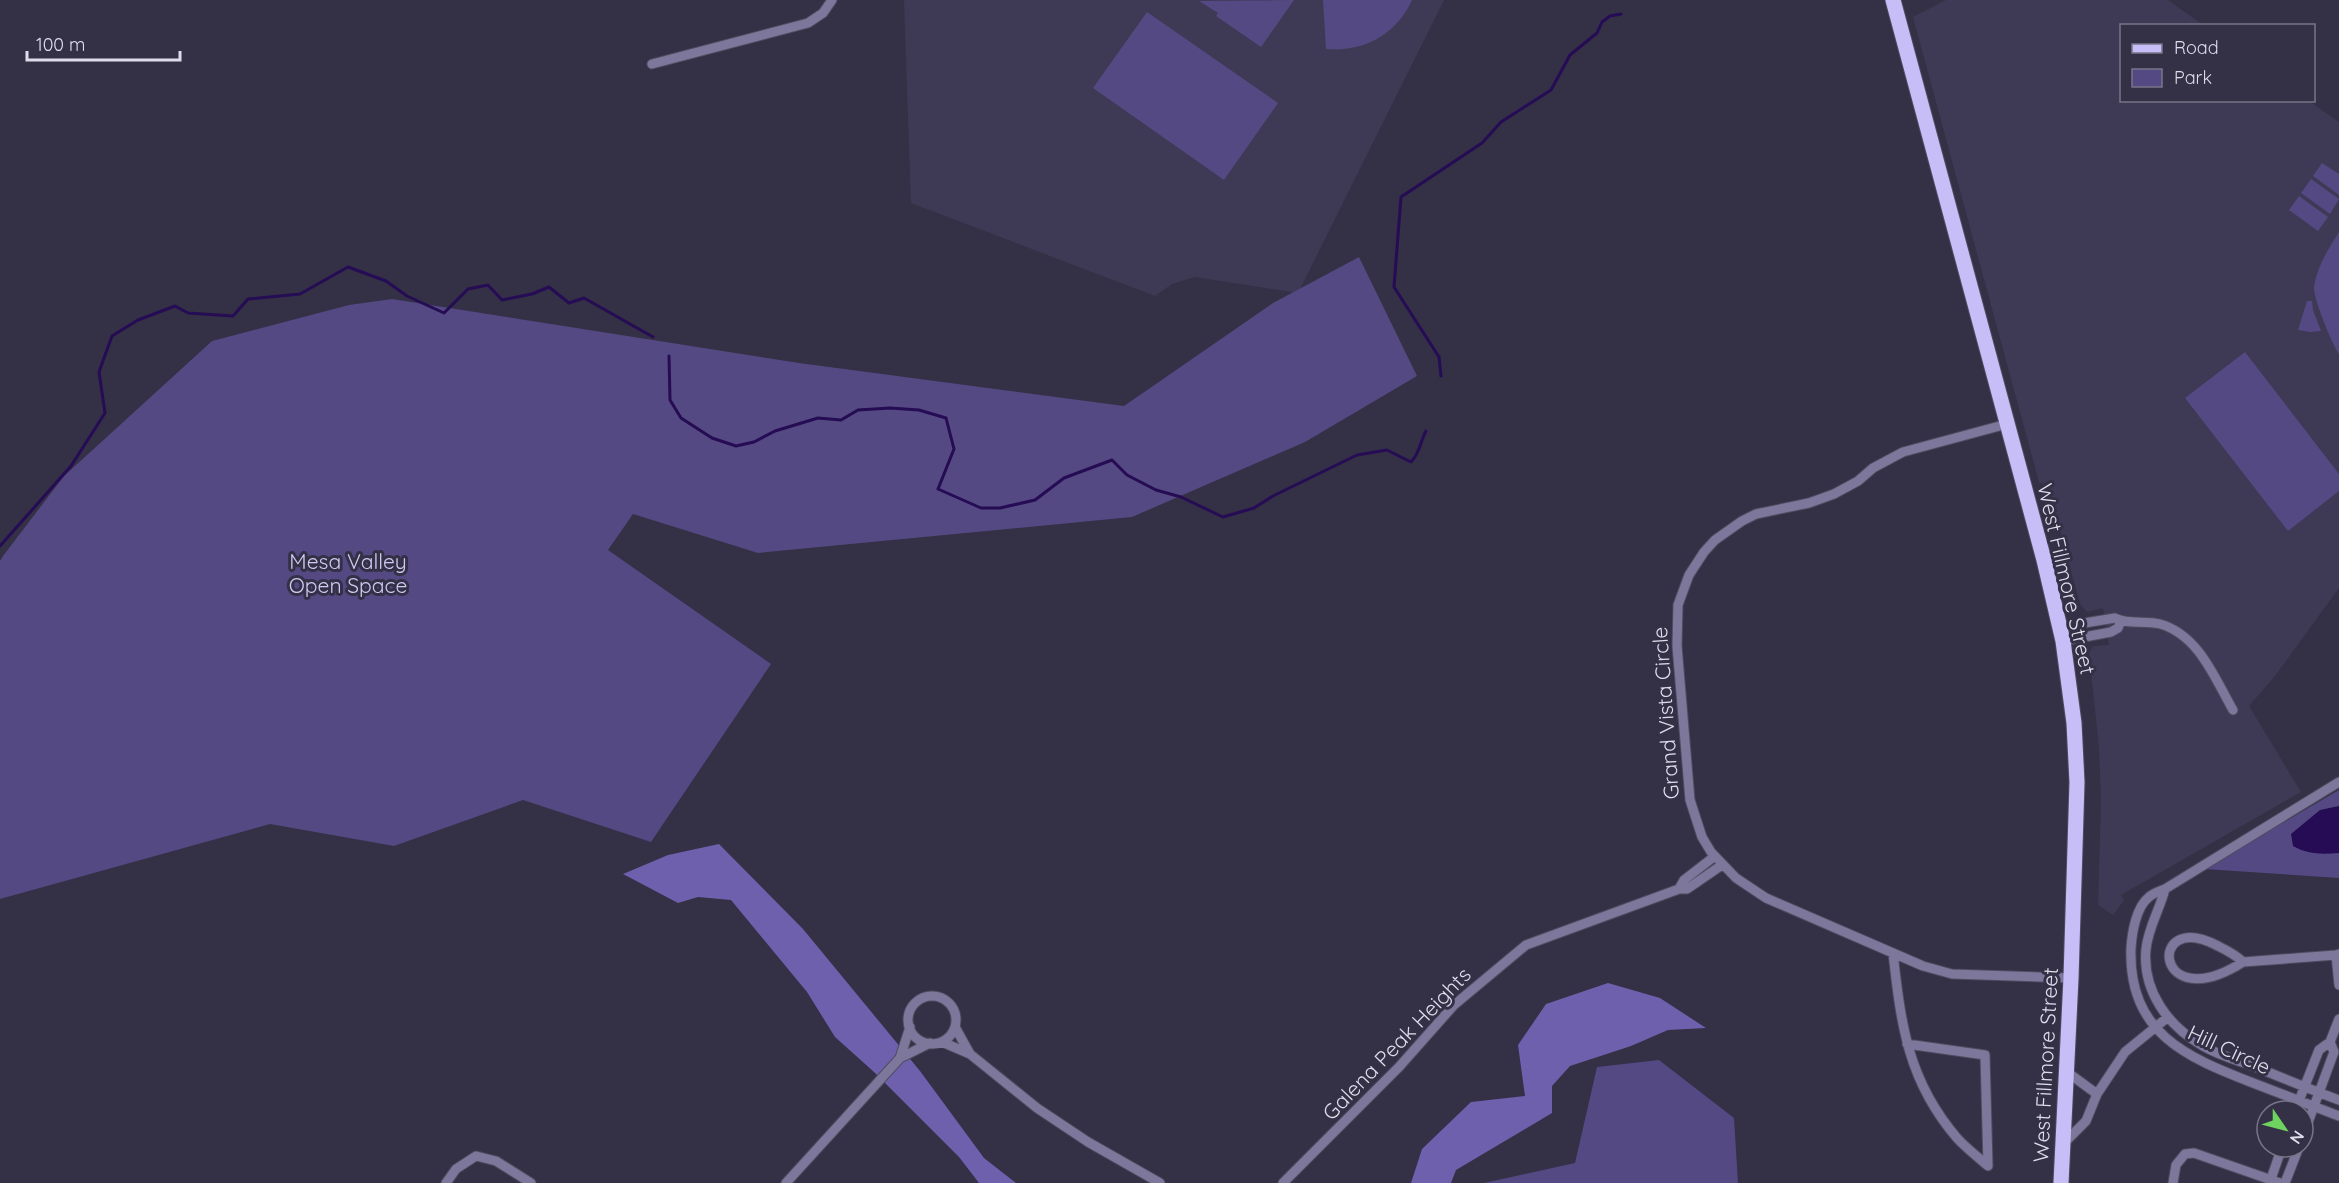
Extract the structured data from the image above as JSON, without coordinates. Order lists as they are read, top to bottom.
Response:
{
  "streets": {
    "main road": ["West Fillmore Street"],
    "street": ["Grand Vista Circle", "Galena Peak Heights", "Hill Circle"]
  },
  "crossings": [
    ["West Fillmore Street", "Grand Vista Circle"],
    ["Grand Vista Circle", "Galena Peak Heights"]
  ],
  "parks": ["Mesa Valley Open Space"],
  "legend": ["Road", "Park"],
  "scale_bar": "100 m",
  "north": "bottom right"
}
